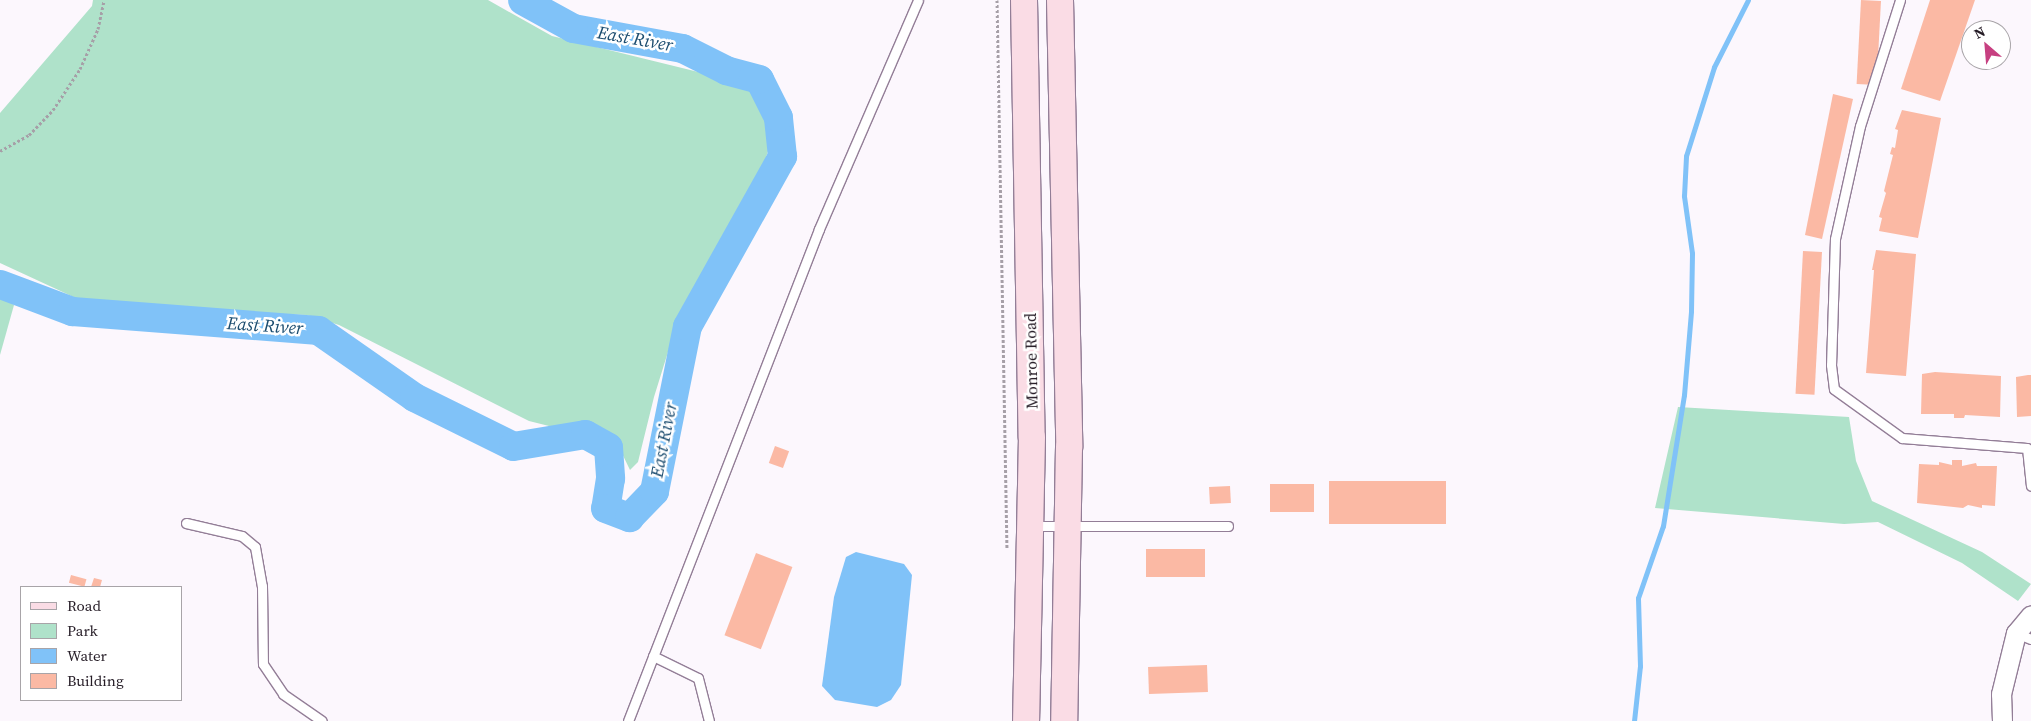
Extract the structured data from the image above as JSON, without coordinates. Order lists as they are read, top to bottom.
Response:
{
  "streets": {
    "main road": ["Monroe Road"]
  },
  "water": ["East River"],
  "legend": [
    "Road",
    "Park",
    "Water",
    "Building"
  ],
  "north": "top left"
}
